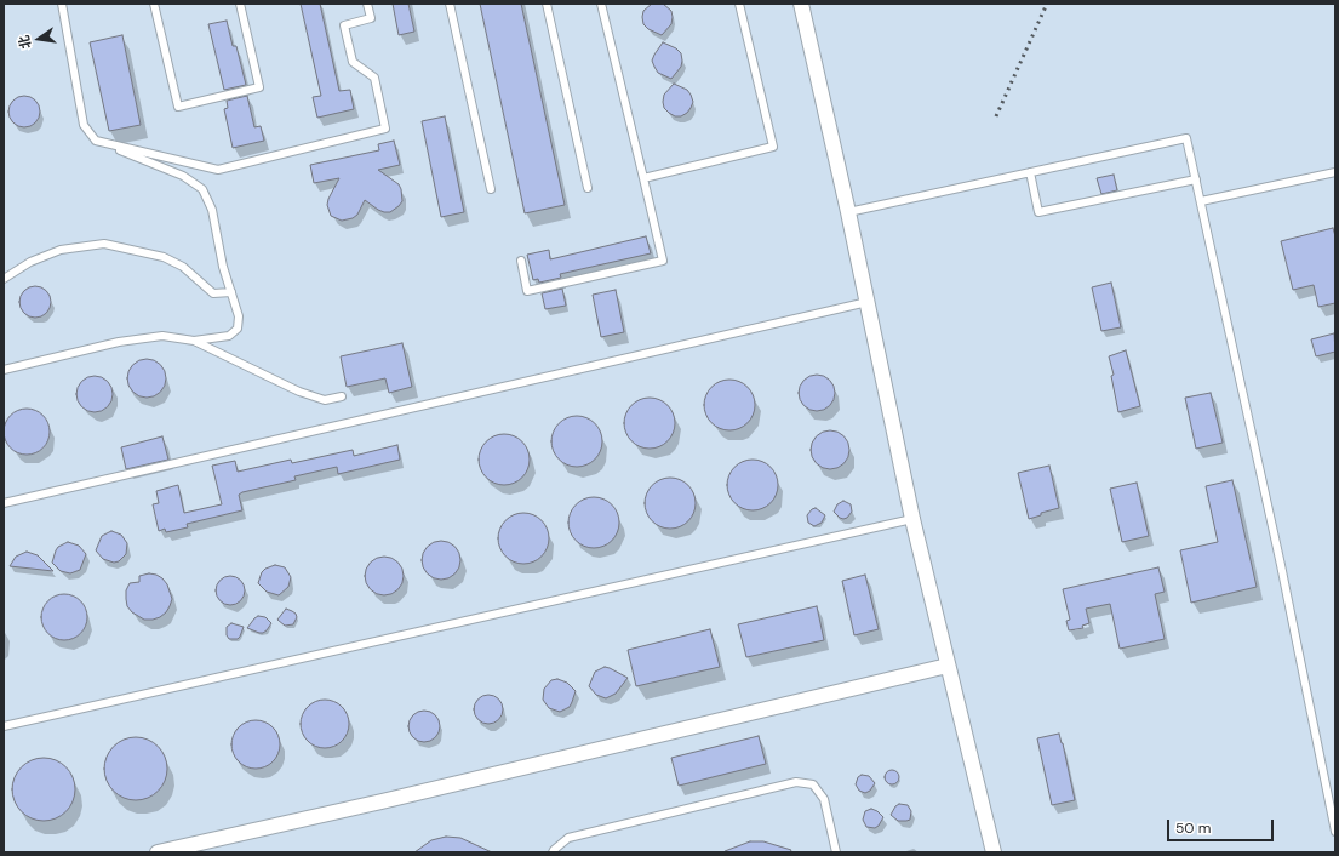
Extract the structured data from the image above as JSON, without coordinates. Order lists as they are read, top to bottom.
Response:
{
  "scale_bar": "50 m",
  "north": "left"
}
